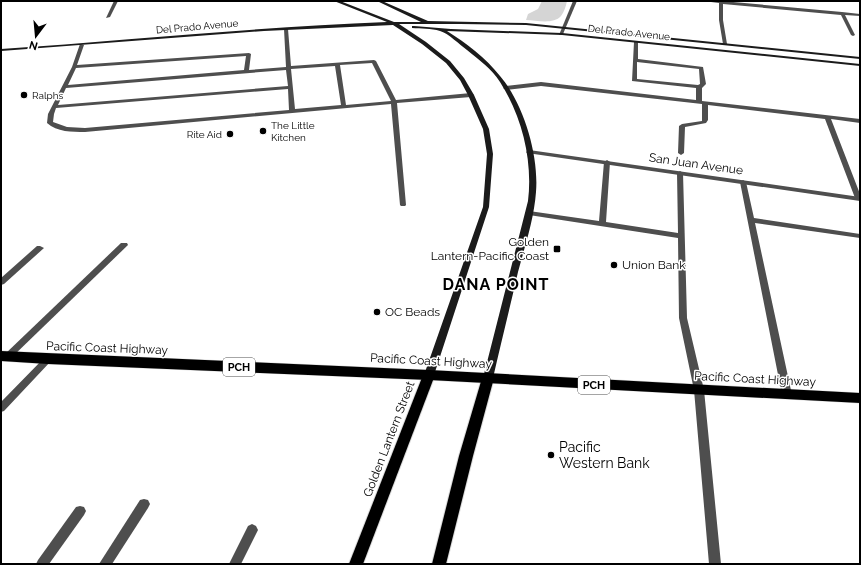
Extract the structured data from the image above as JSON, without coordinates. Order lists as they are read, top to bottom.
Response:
{
  "streets": {
    "highway": ["Pacific Coast Highway", "PCH"],
    "main road": ["Del Prado Avenue", "Golden Lantern Street"],
    "street": ["San Juan Avenue"]
  },
  "crossings": [
    ["Del Prado Avenue", "Golden Lantern Street"],
    ["Pacific Coast Highway", "Golden Lantern Street"]
  ],
  "districts": ["DANA POINT"],
  "places": {
    "other": [
      "Ralphs",
      "The Little Kitchen",
      "Rite Aid",
      "Union Bank",
      "OC Beads",
      "Pacific Western Bank"
    ],
    "transit": ["Golden Lantern-Pacific Coast"]
  },
  "north": "bottom"
}
